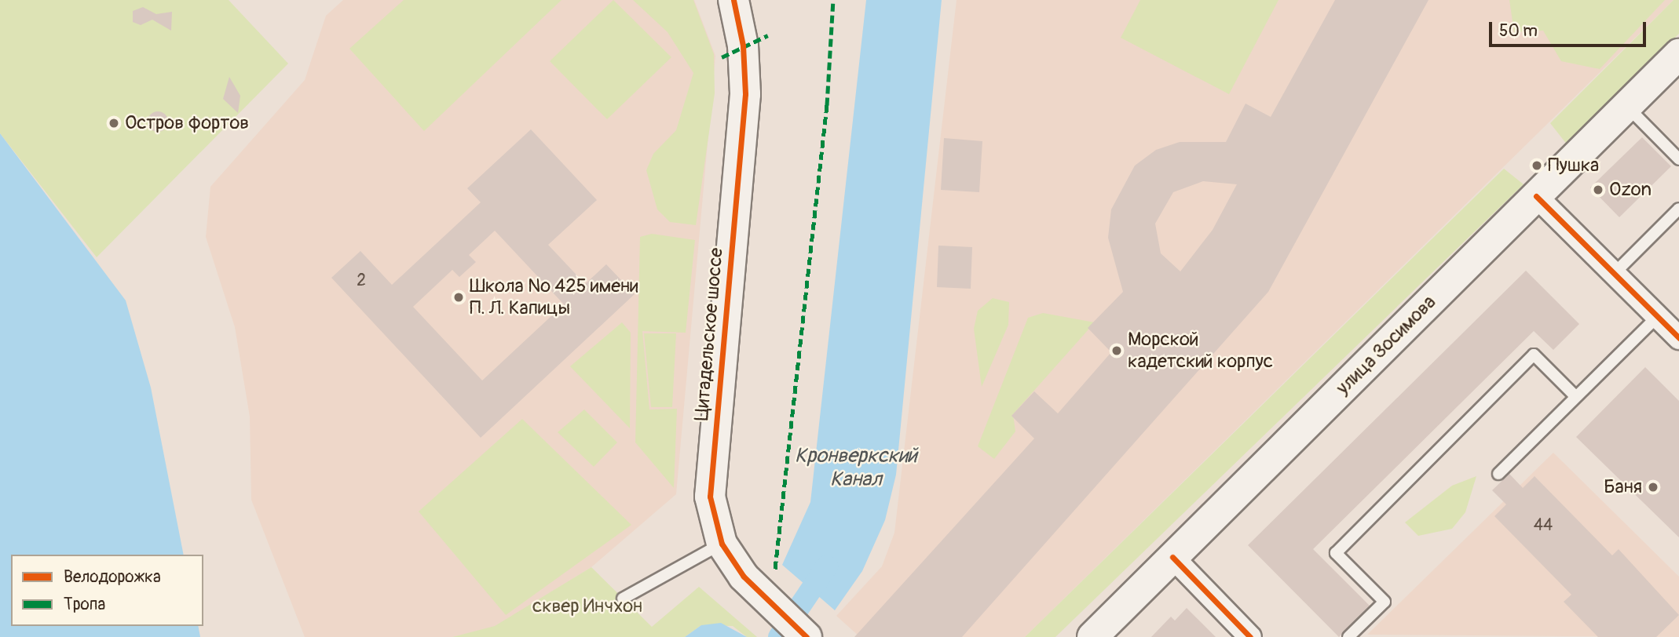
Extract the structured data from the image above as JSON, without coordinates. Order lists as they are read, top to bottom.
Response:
{
  "streets": {
    "main road": ["Цитадельское шоссе", "улица Зосимова"]
  },
  "water": ["Кронверкский Канал"],
  "parks": ["сквер Инчхон"],
  "places": [
    "Остров фортов",
    "Пушка",
    "Ozon",
    "Школа № 425 имени П. Л. Капицы",
    "Морской кадетский корпус",
    "Баня"
  ],
  "house_numbers": ["2", "44"],
  "legend": ["Велодорожка", "Тропа"],
  "scale_bar": "50 m"
}
